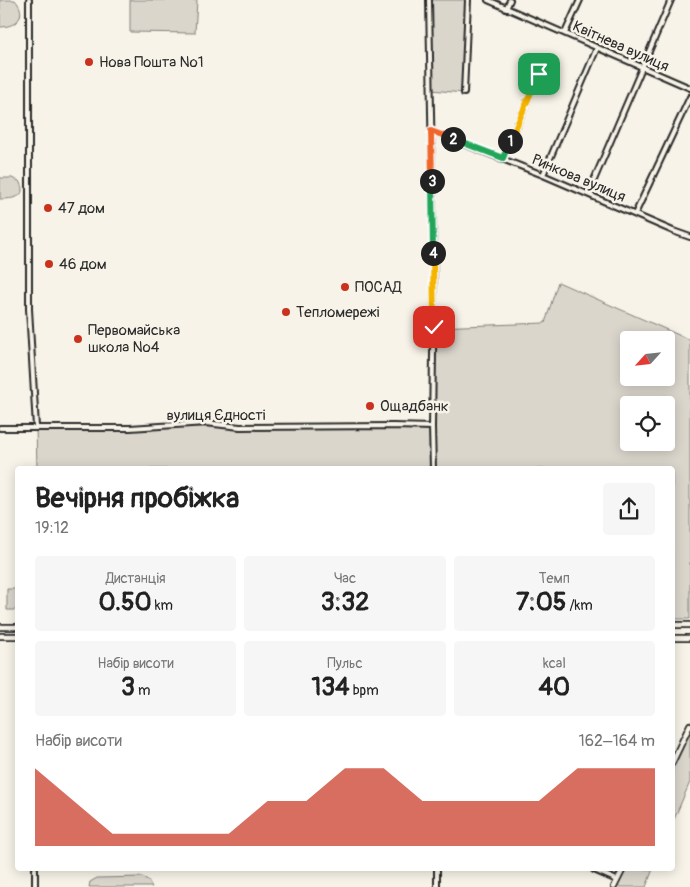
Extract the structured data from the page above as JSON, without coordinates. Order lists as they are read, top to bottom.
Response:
{
  "streets": {
    "street": ["Квітнева вулиця", "Ринкова вулиця", "вулиця Єдності"]
  },
  "places": [
    "Нова Пошта №1",
    "47 дом",
    "46 дом",
    "ПОСАД",
    "Тепломережі",
    "Первомайська школа №4",
    "Ощадбанк"
  ],
  "north": "bottom left",
  "page": {
    "pins": [
      "2",
      "1",
      "3",
      "4"
    ],
    "heading": ["Вечірня пробіжка", "19:12"],
    "stats": [
      ["Дистанція", "0.50 km"],
      ["Час", "3:32"],
      ["Темп", "7:05 /km"],
      ["Набір висоти", "3 m"],
      ["Пульс", "134 bpm"],
      ["kcal", "40"]
    ],
    "chart": ["Набір висоти", "162–164 m"]
  }
}
